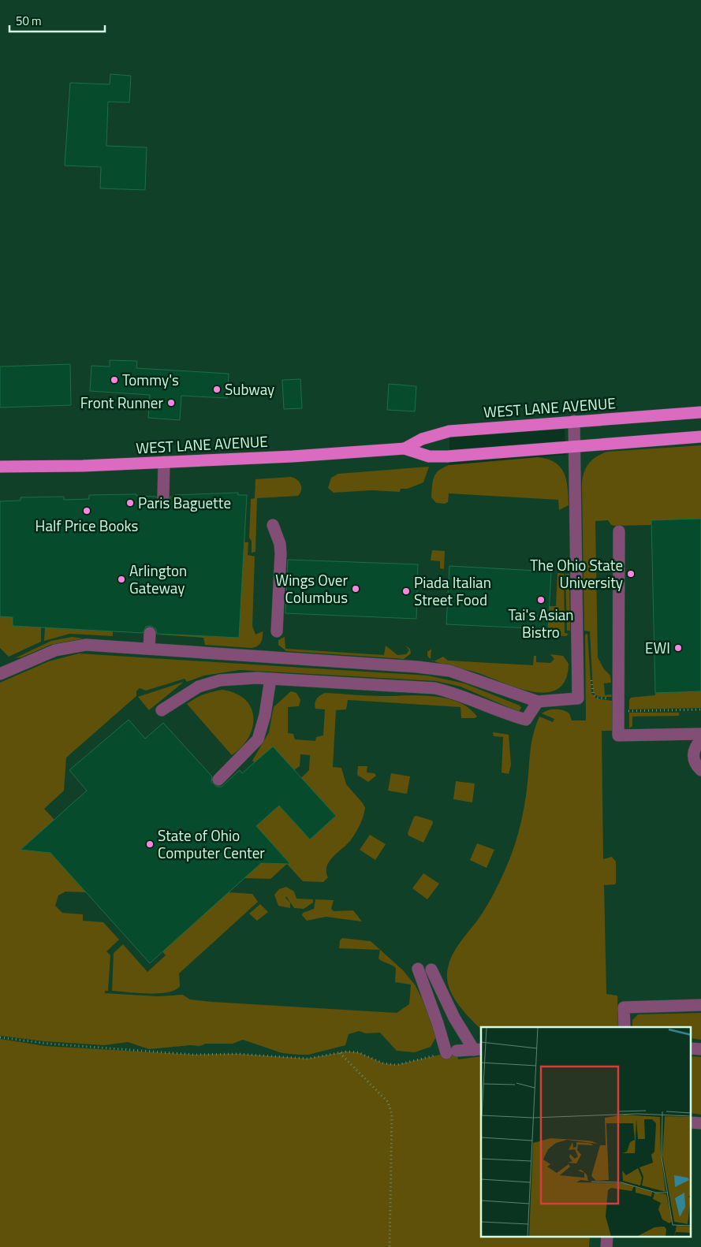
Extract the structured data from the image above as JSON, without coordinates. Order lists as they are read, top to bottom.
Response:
{
  "streets": {
    "main road": ["WEST LANE AVENUE"]
  },
  "places": [
    "Tommy's",
    "Subway",
    "Front Runner",
    "Paris Baguette",
    "Half Price Books",
    "The Ohio State University",
    "Arlington Gateway",
    "Wings Over Columbus",
    "Piada Italian Street Food",
    "Tai's Asian Bistro",
    "EWI",
    "State of Ohio Computer Center"
  ],
  "scale_bar": "50 m"
}
